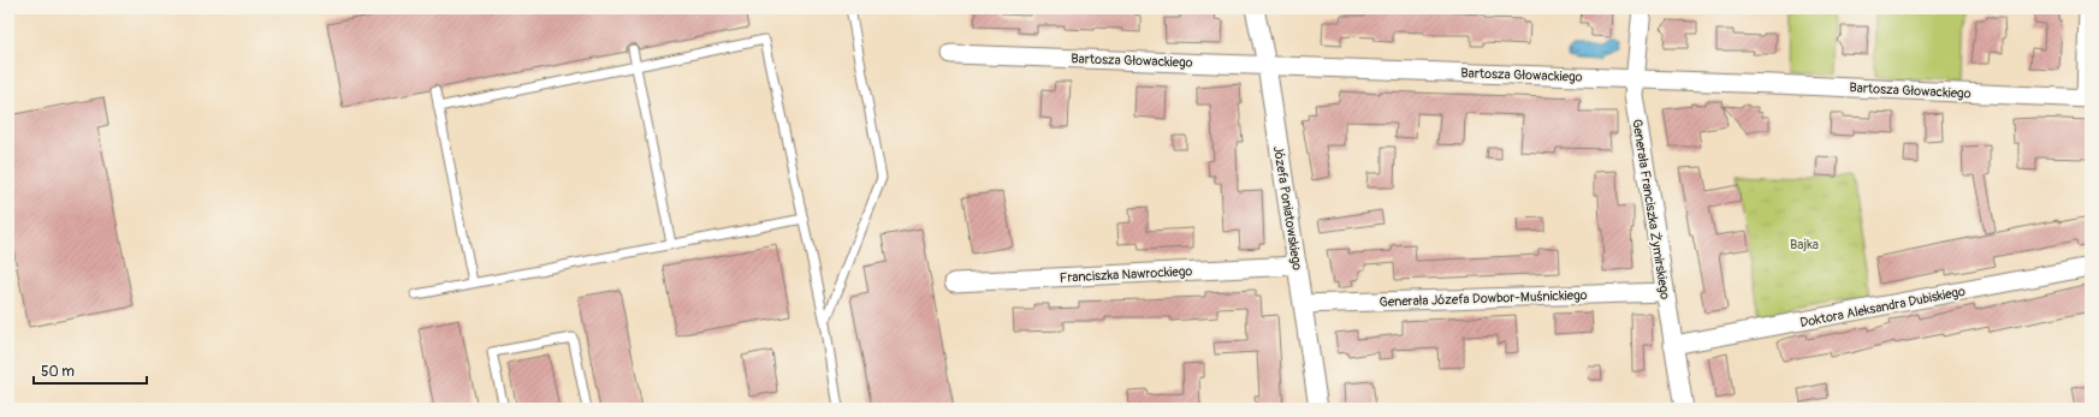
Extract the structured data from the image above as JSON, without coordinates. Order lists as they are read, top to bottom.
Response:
{
  "streets": {
    "street": [
      "Bartosza Głowackiego",
      "Józefa Poniatowskiego",
      "Generała Franciszka Żymirskiego",
      "Franciszka Nawrockiego",
      "Generała Józefa Dowbor-Muśnickiego",
      "Doktora Aleksandra Dubiskiego"
    ]
  },
  "crossings": [
    ["Bartosza Głowackiego", "Józefa Poniatowskiego"],
    ["Bartosza Głowackiego", "Generała Franciszka Żymirskiego"],
    ["Józefa Poniatowskiego", "Franciszka Nawrockiego"],
    ["Józefa Poniatowskiego", "Generała Józefa Dowbor-Muśnickiego"],
    ["Generała Franciszka Żymirskiego", "Generała Józefa Dowbor-Muśnickiego"],
    ["Generała Franciszka Żymirskiego", "Doktora Aleksandra Dubiskiego"]
  ],
  "parks": ["Bajka"],
  "scale_bar": "50 m"
}
